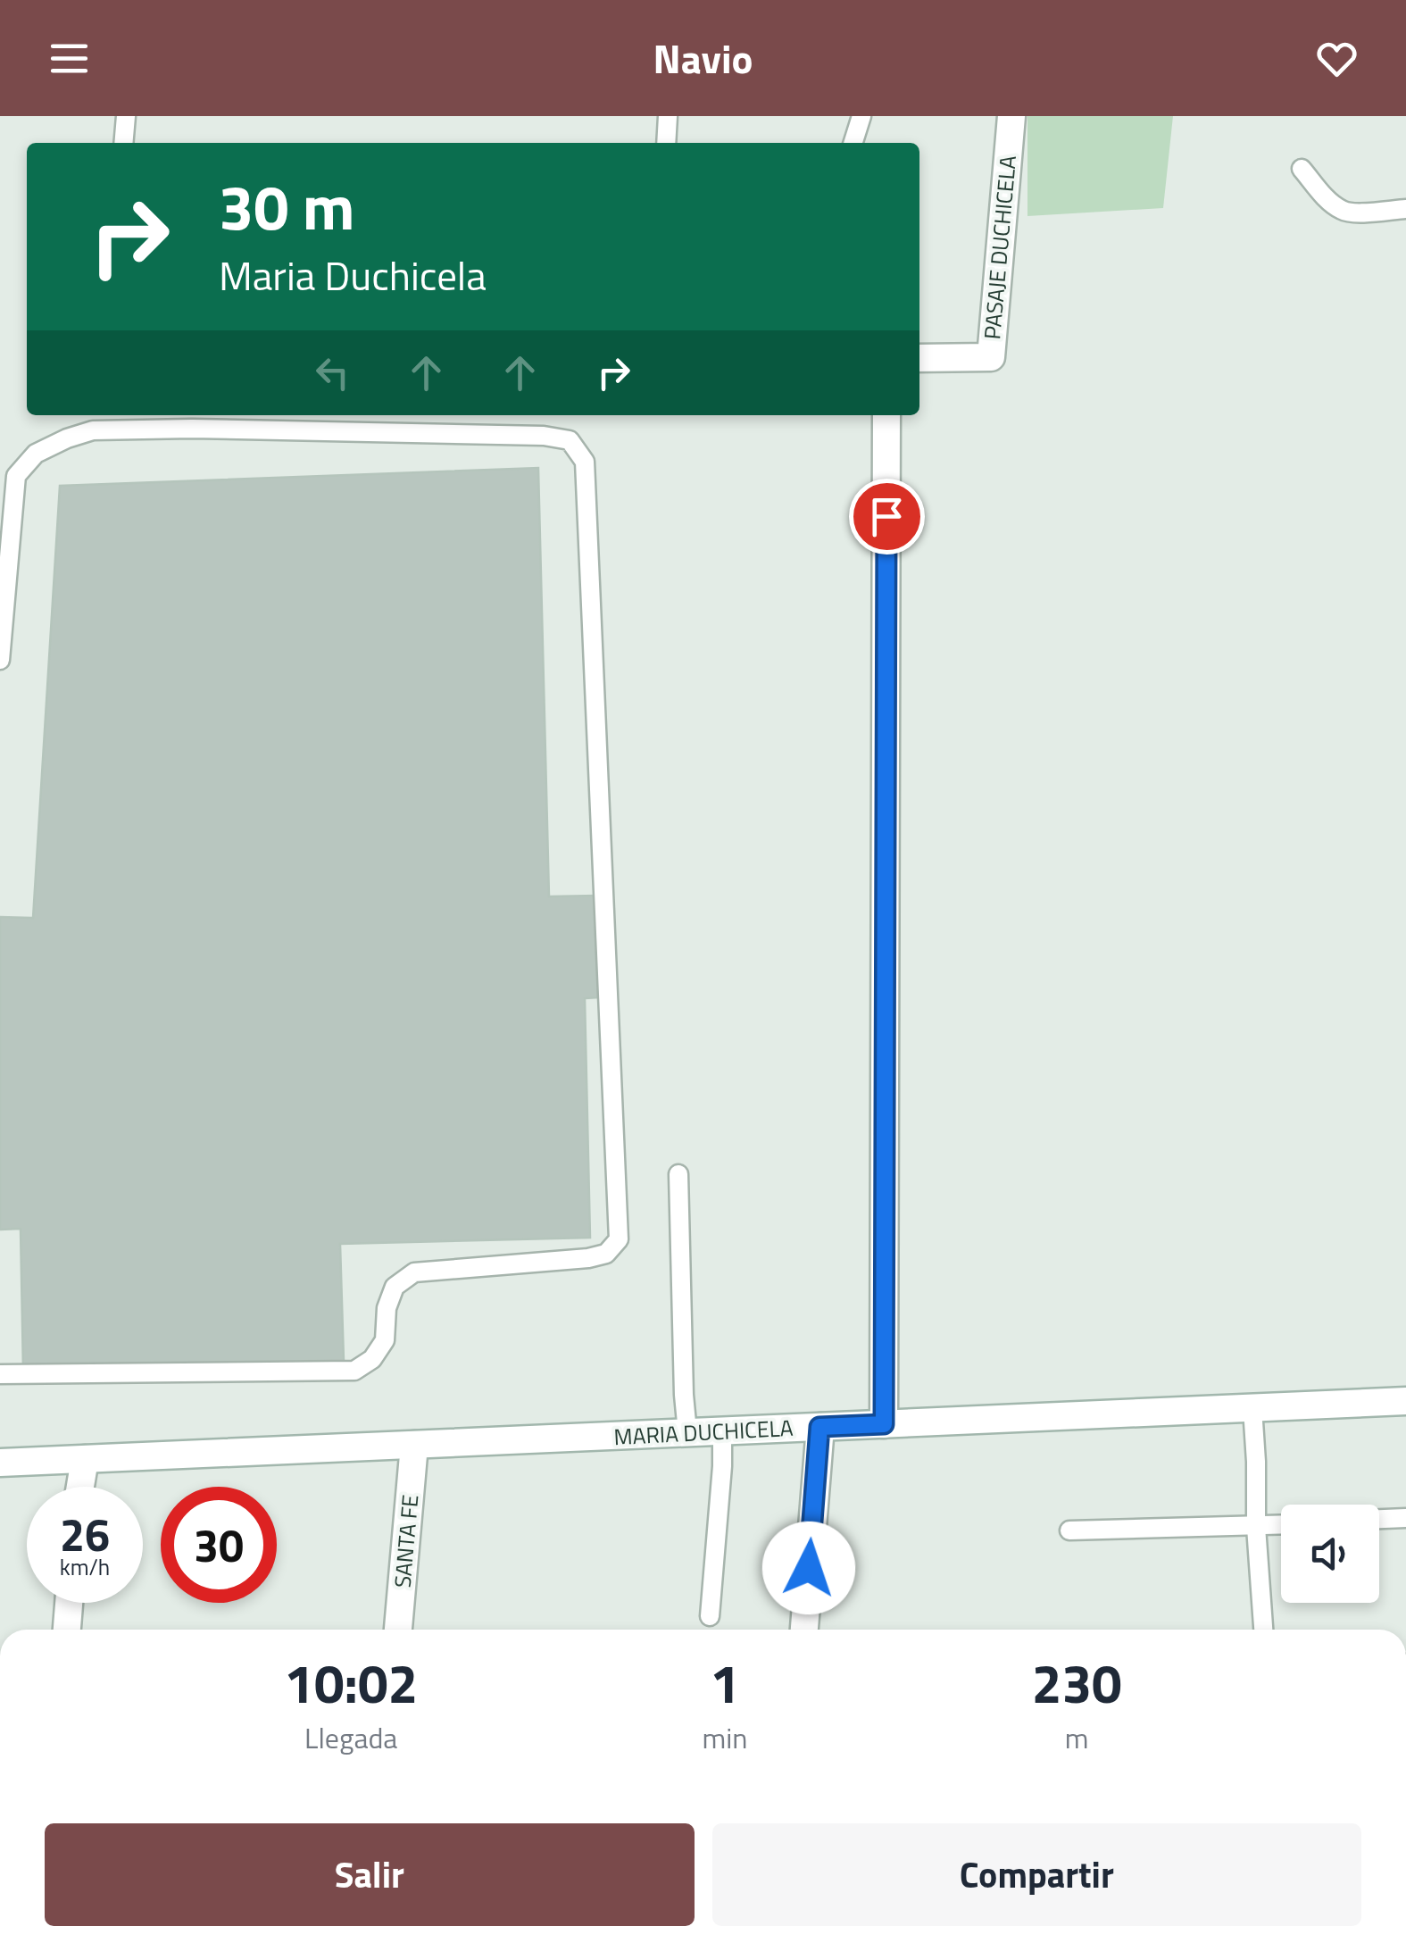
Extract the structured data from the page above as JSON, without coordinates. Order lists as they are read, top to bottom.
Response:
{
  "streets": {
    "street": ["PASAJE DUCHICELA", "MARIA DUCHICELA", "SANTA FE"]
  },
  "crossings": [
    ["MARIA DUCHICELA", "SANTA FE"]
  ],
  "page": {
    "header": "Navio",
    "turn": ["30 m", "Maria Duchicela"],
    "speed": "26 km/h",
    "limit": "30",
    "eta": [
      "10:02",
      "Llegada",
      "1",
      "min",
      "230",
      "m"
    ],
    "buttons": ["Salir", "Compartir"]
  }
}
